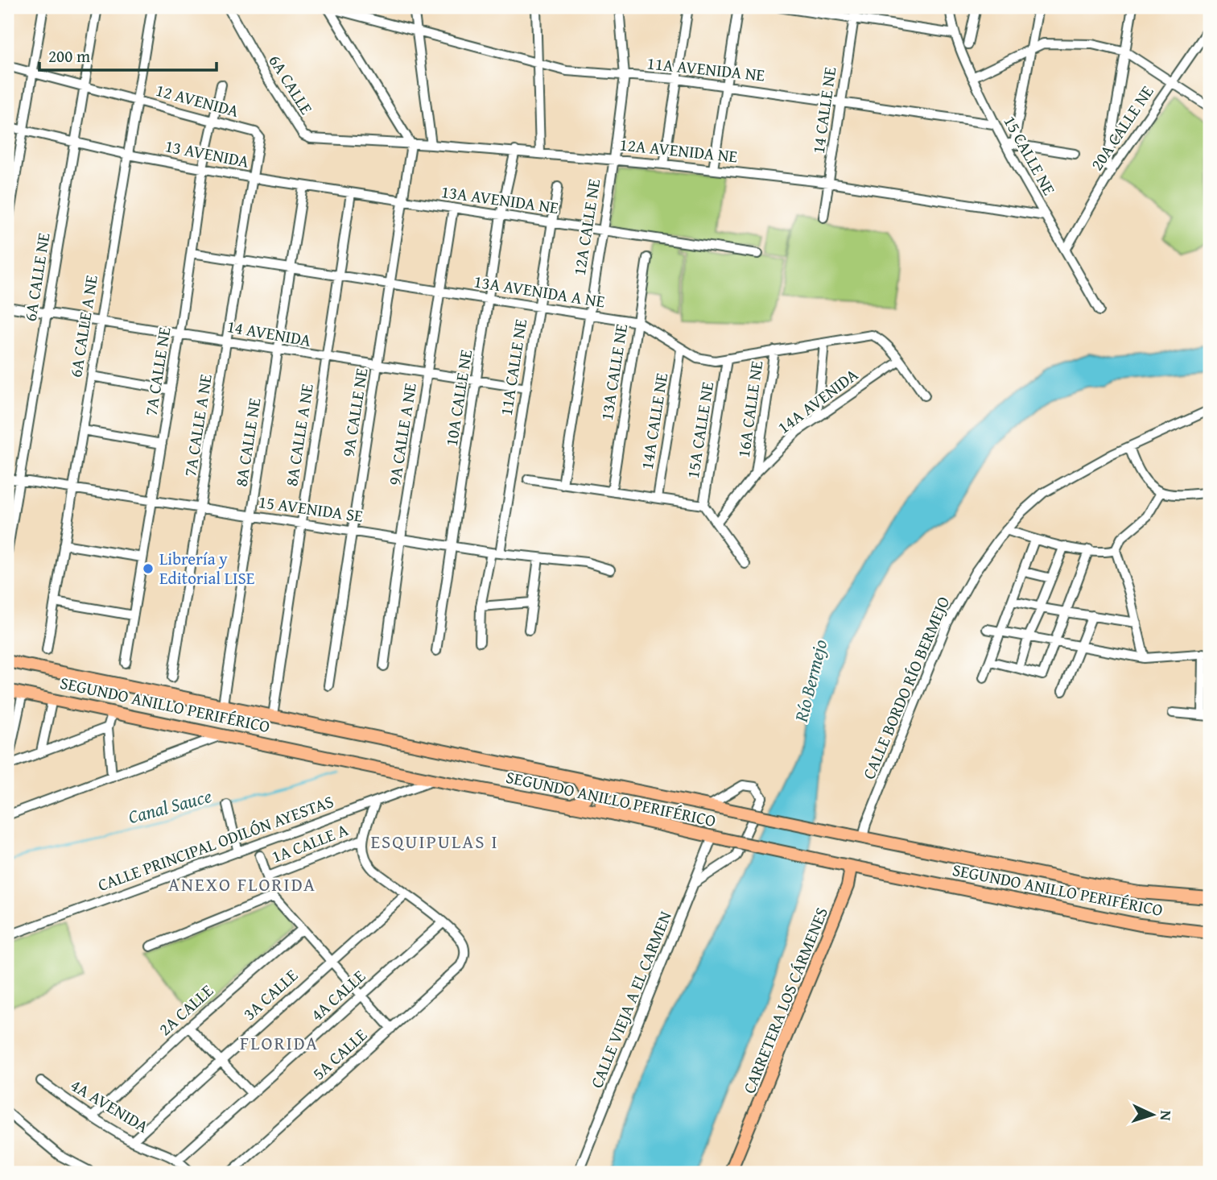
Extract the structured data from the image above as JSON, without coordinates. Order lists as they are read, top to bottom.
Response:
{
  "streets": {
    "main road": ["SEGUNDO ANILLO PERIFÉRICO", "CARRETERA LOS CÁRMENES"],
    "street": [
      "11A AVENIDA NE",
      "6A CALLE",
      "12 AVENIDA",
      "14 CALLE NE",
      "20A CALLE NE",
      "12A AVENIDA NE",
      "13 AVENIDA",
      "15 CALLE NE",
      "13A AVENIDA NE",
      "12A CALLE NE",
      "6A CALLE NE",
      "13A AVENIDA A NE",
      "6A CALLE A NE",
      "14 AVENIDA",
      "11A CALLE NE",
      "7A CALLE NE",
      "13A CALLE NE",
      "10A CALLE NE",
      "14A AVENIDA",
      "16A CALLE NE",
      "9A CALLE NE",
      "14A CALLE NE",
      "7A CALLE A NE",
      "15A CALLE NE",
      "9A CALLE A NE",
      "8A CALLE A NE",
      "8A CALLE NE",
      "15 AVENIDA SE",
      "CALLE BORDO RÍO BERMEJO",
      "CALLE PRINCIPAL ODILÓN AYESTAS",
      "1A CALLE A",
      "3A CALLE",
      "4A CALLE",
      "CALLE VIEJA A EL CARMEN",
      "2A CALLE",
      "5A CALLE",
      "4A AVENIDA"
    ]
  },
  "crossings": [
    ["11A AVENIDA NE", "14 CALLE NE"],
    ["11A AVENIDA NE", "15 CALLE NE"],
    ["11A AVENIDA NE", "12A CALLE NE"],
    ["6A CALLE", "12A AVENIDA NE"],
    ["12 AVENIDA", "13 AVENIDA"],
    ["12 AVENIDA", "6A CALLE NE"],
    ["12 AVENIDA", "6A CALLE A NE"],
    ["12 AVENIDA", "7A CALLE NE"],
    ["12 AVENIDA", "7A CALLE A NE"],
    ["14 CALLE NE", "12A AVENIDA NE"],
    ["20A CALLE NE", "15 CALLE NE"],
    ["12A AVENIDA NE", "15 CALLE NE"],
    ["12A AVENIDA NE", "12A CALLE NE"],
    ["12A AVENIDA NE", "10A CALLE NE"],
    ["12A AVENIDA NE", "9A CALLE NE"],
    ["13 AVENIDA", "13A AVENIDA NE"],
    ["13 AVENIDA", "6A CALLE NE"],
    ["13 AVENIDA", "6A CALLE A NE"],
    ["13 AVENIDA", "7A CALLE NE"],
    ["13 AVENIDA", "9A CALLE NE"],
    ["13 AVENIDA", "7A CALLE A NE"],
    ["13 AVENIDA", "8A CALLE A NE"],
    ["13 AVENIDA", "8A CALLE NE"],
    ["13A AVENIDA NE", "12A CALLE NE"],
    ["13A AVENIDA NE", "11A CALLE NE"],
    ["13A AVENIDA NE", "10A CALLE NE"],
    ["13A AVENIDA NE", "9A CALLE NE"],
    ["13A AVENIDA NE", "9A CALLE A NE"],
    ["12A CALLE NE", "13A AVENIDA A NE"],
    ["6A CALLE NE", "14 AVENIDA"],
    ["6A CALLE NE", "15 AVENIDA SE"],
    ["13A AVENIDA A NE", "11A CALLE NE"],
    ["13A AVENIDA A NE", "7A CALLE NE"],
    ["13A AVENIDA A NE", "13A CALLE NE"],
    ["13A AVENIDA A NE", "10A CALLE NE"],
    ["13A AVENIDA A NE", "14A AVENIDA"],
    ["13A AVENIDA A NE", "16A CALLE NE"],
    ["13A AVENIDA A NE", "9A CALLE NE"],
    ["13A AVENIDA A NE", "14A CALLE NE"],
    ["13A AVENIDA A NE", "7A CALLE A NE"],
    ["13A AVENIDA A NE", "15A CALLE NE"],
    ["13A AVENIDA A NE", "9A CALLE A NE"],
    ["13A AVENIDA A NE", "8A CALLE A NE"],
    ["13A AVENIDA A NE", "8A CALLE NE"],
    ["6A CALLE A NE", "14 AVENIDA"],
    ["6A CALLE A NE", "15 AVENIDA SE"],
    ["14 AVENIDA", "11A CALLE NE"],
    ["14 AVENIDA", "7A CALLE NE"],
    ["14 AVENIDA", "10A CALLE NE"],
    ["14 AVENIDA", "9A CALLE NE"],
    ["14 AVENIDA", "7A CALLE A NE"],
    ["14 AVENIDA", "9A CALLE A NE"],
    ["14 AVENIDA", "8A CALLE A NE"],
    ["14 AVENIDA", "8A CALLE NE"],
    ["11A CALLE NE", "15 AVENIDA SE"],
    ["7A CALLE NE", "15 AVENIDA SE"],
    ["10A CALLE NE", "15 AVENIDA SE"],
    ["14A AVENIDA", "16A CALLE NE"],
    ["9A CALLE NE", "15 AVENIDA SE"],
    ["7A CALLE A NE", "15 AVENIDA SE"],
    ["9A CALLE A NE", "15 AVENIDA SE"],
    ["8A CALLE A NE", "15 AVENIDA SE"],
    ["8A CALLE A NE", "SEGUNDO ANILLO PERIFÉRICO"],
    ["8A CALLE NE", "15 AVENIDA SE"],
    ["8A CALLE NE", "SEGUNDO ANILLO PERIFÉRICO"],
    ["CALLE BORDO RÍO BERMEJO", "SEGUNDO ANILLO PERIFÉRICO"],
    ["SEGUNDO ANILLO PERIFÉRICO", "CALLE PRINCIPAL ODILÓN AYESTAS"],
    ["SEGUNDO ANILLO PERIFÉRICO", "CALLE VIEJA A EL CARMEN"],
    ["SEGUNDO ANILLO PERIFÉRICO", "CARRETERA LOS CÁRMENES"],
    ["3A CALLE", "4A AVENIDA"],
    ["4A CALLE", "5A CALLE"],
    ["4A CALLE", "4A AVENIDA"],
    ["2A CALLE", "4A AVENIDA"]
  ],
  "districts": ["ESQUIPULAS I", "ANEXO FLORIDA", "FLORIDA"],
  "water": ["Río Bermejo", "Canal Sauce"],
  "places": ["Librería y Editorial LISE"],
  "scale_bar": "200 m",
  "north": "right"
}
